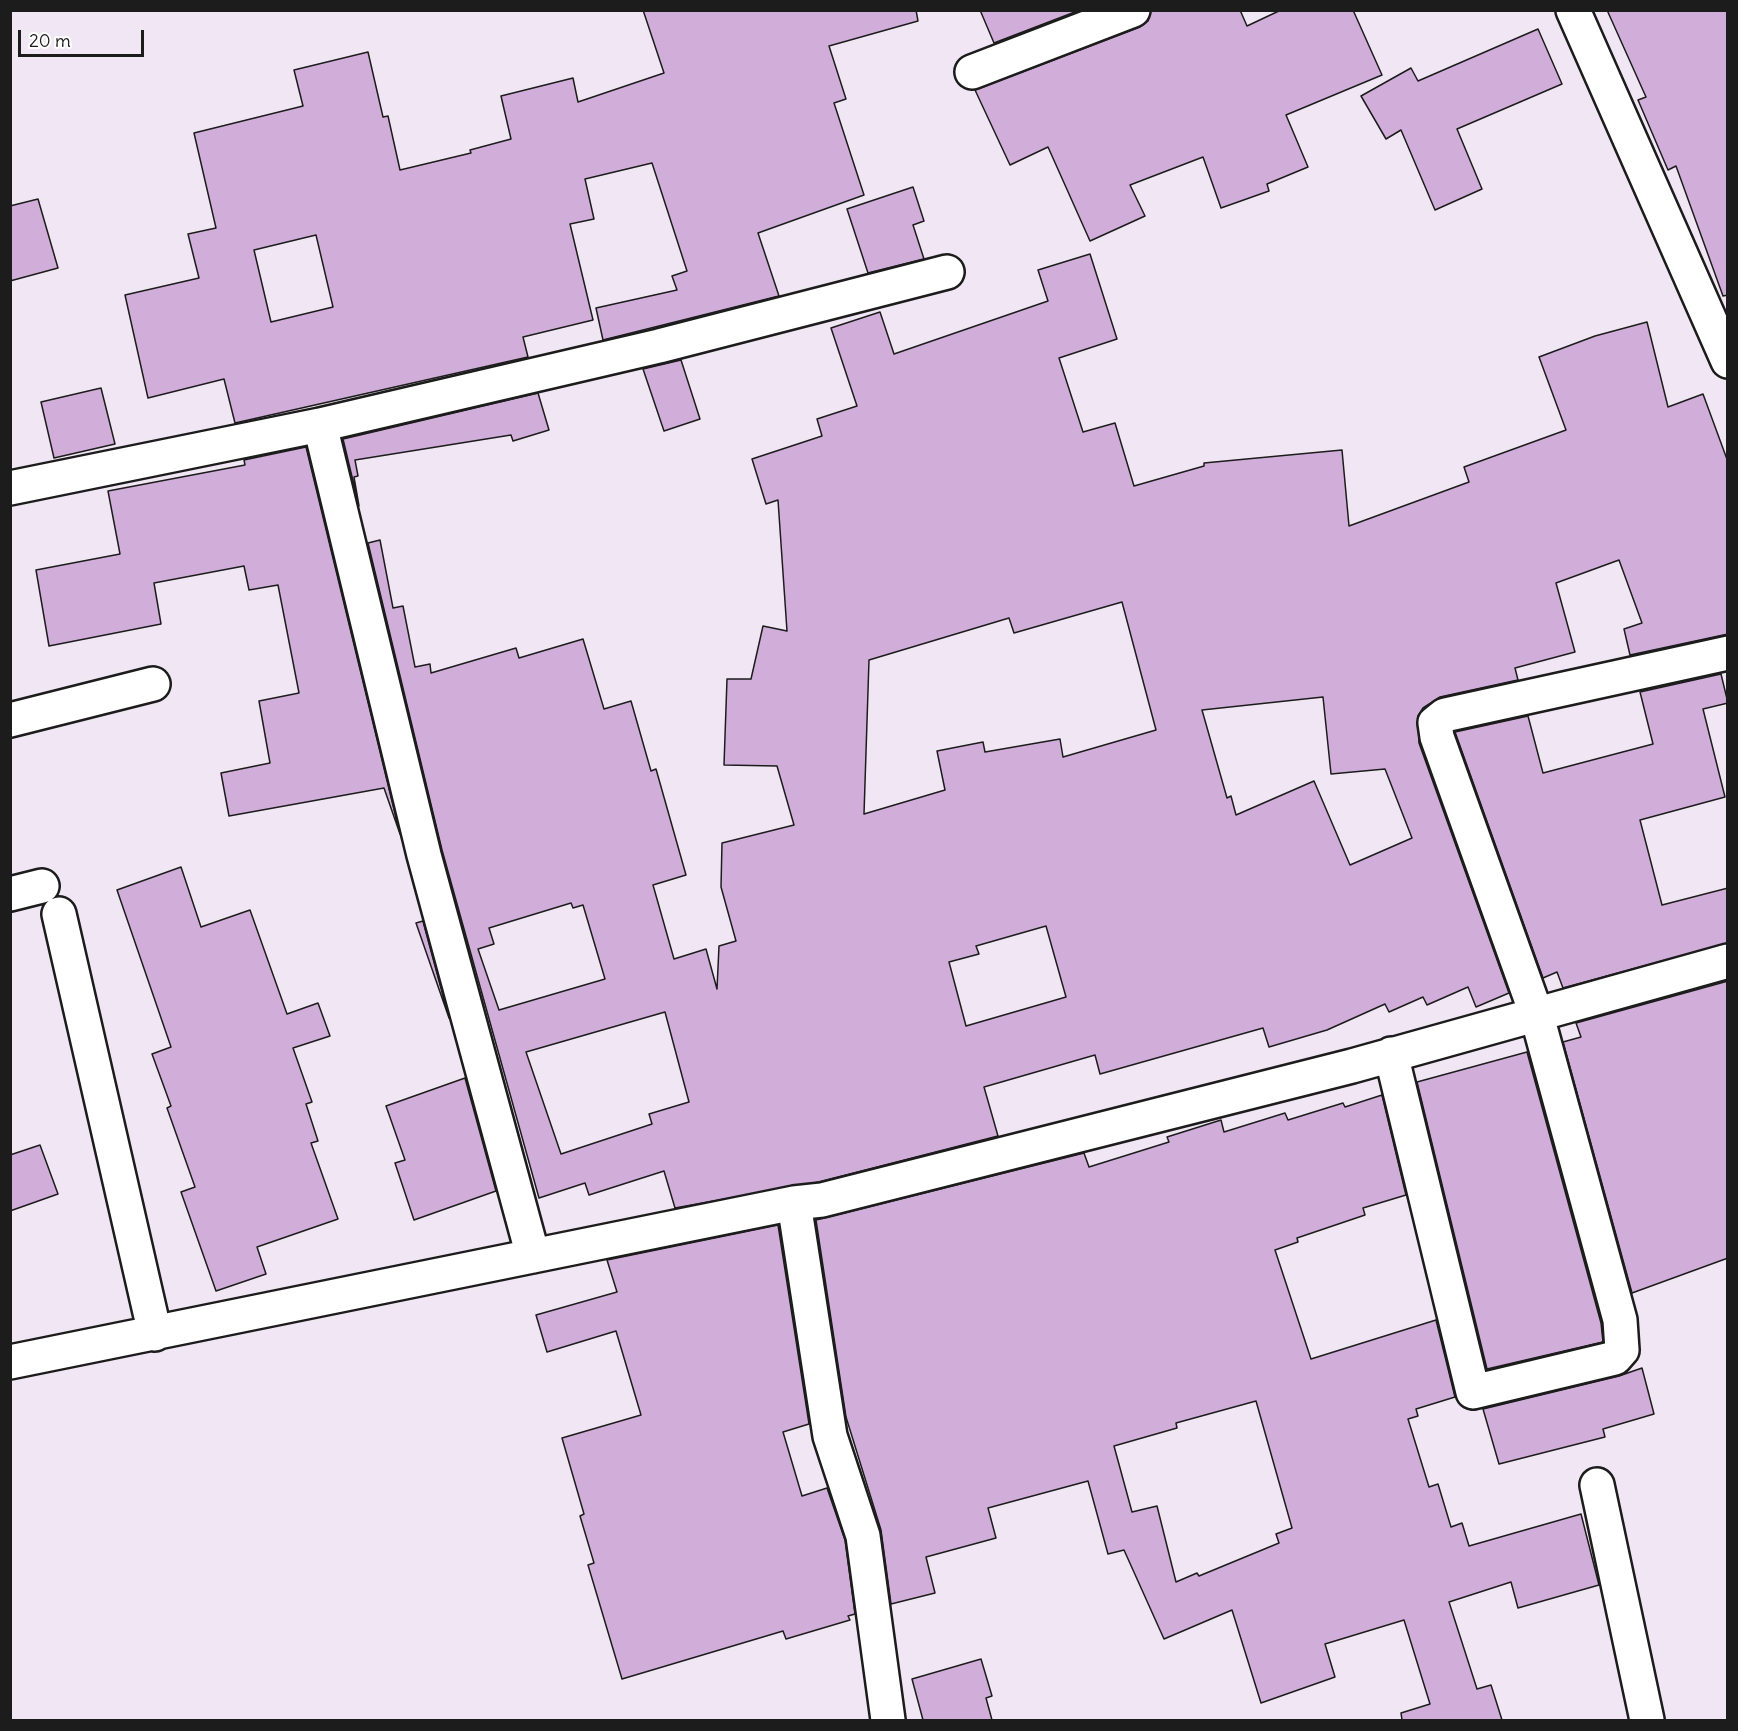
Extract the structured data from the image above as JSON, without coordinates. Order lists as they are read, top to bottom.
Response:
{
  "scale_bar": "20 m"
}
